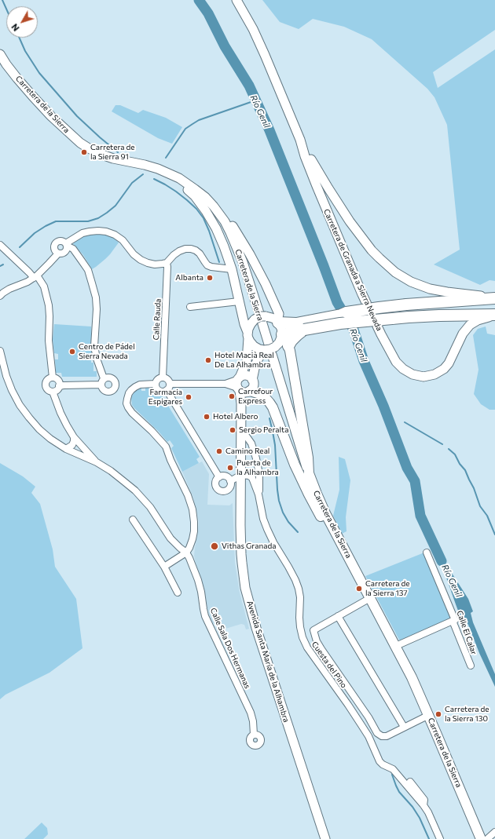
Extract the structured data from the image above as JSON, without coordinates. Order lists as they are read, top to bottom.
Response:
{
  "streets": {
    "main road": ["Carretera de la Sierra"],
    "street": [
      "Carretera de Granada a Sierra Nevada",
      "Calle Rauda",
      "Calle El Calar",
      "Calle Sala Dos Hermanas",
      "Avenida Santa María de la Alhambra",
      "Cuesta del Pino"
    ]
  },
  "crossings": [
    ["Carretera de la Sierra", "Avenida Santa María de la Alhambra"],
    ["Avenida Santa María de la Alhambra", "Cuesta del Pino"]
  ],
  "water": ["Río Genil"],
  "places": [
    "Carretera de la Sierra 91",
    "Albanta",
    "Centro de Pádel Sierra Nevada",
    "Hotel Macià Real De La Alhambra",
    "Carrefour Express",
    "Farmacia Espigares",
    "Hotel Albero",
    "Sergio Peralta",
    "Camino Real",
    "Puerta de la Alhambra",
    "Vithas Granada",
    "Carretera de la Sierra 137",
    "Carretera de la Sierra 130"
  ],
  "north": "bottom left"
}
